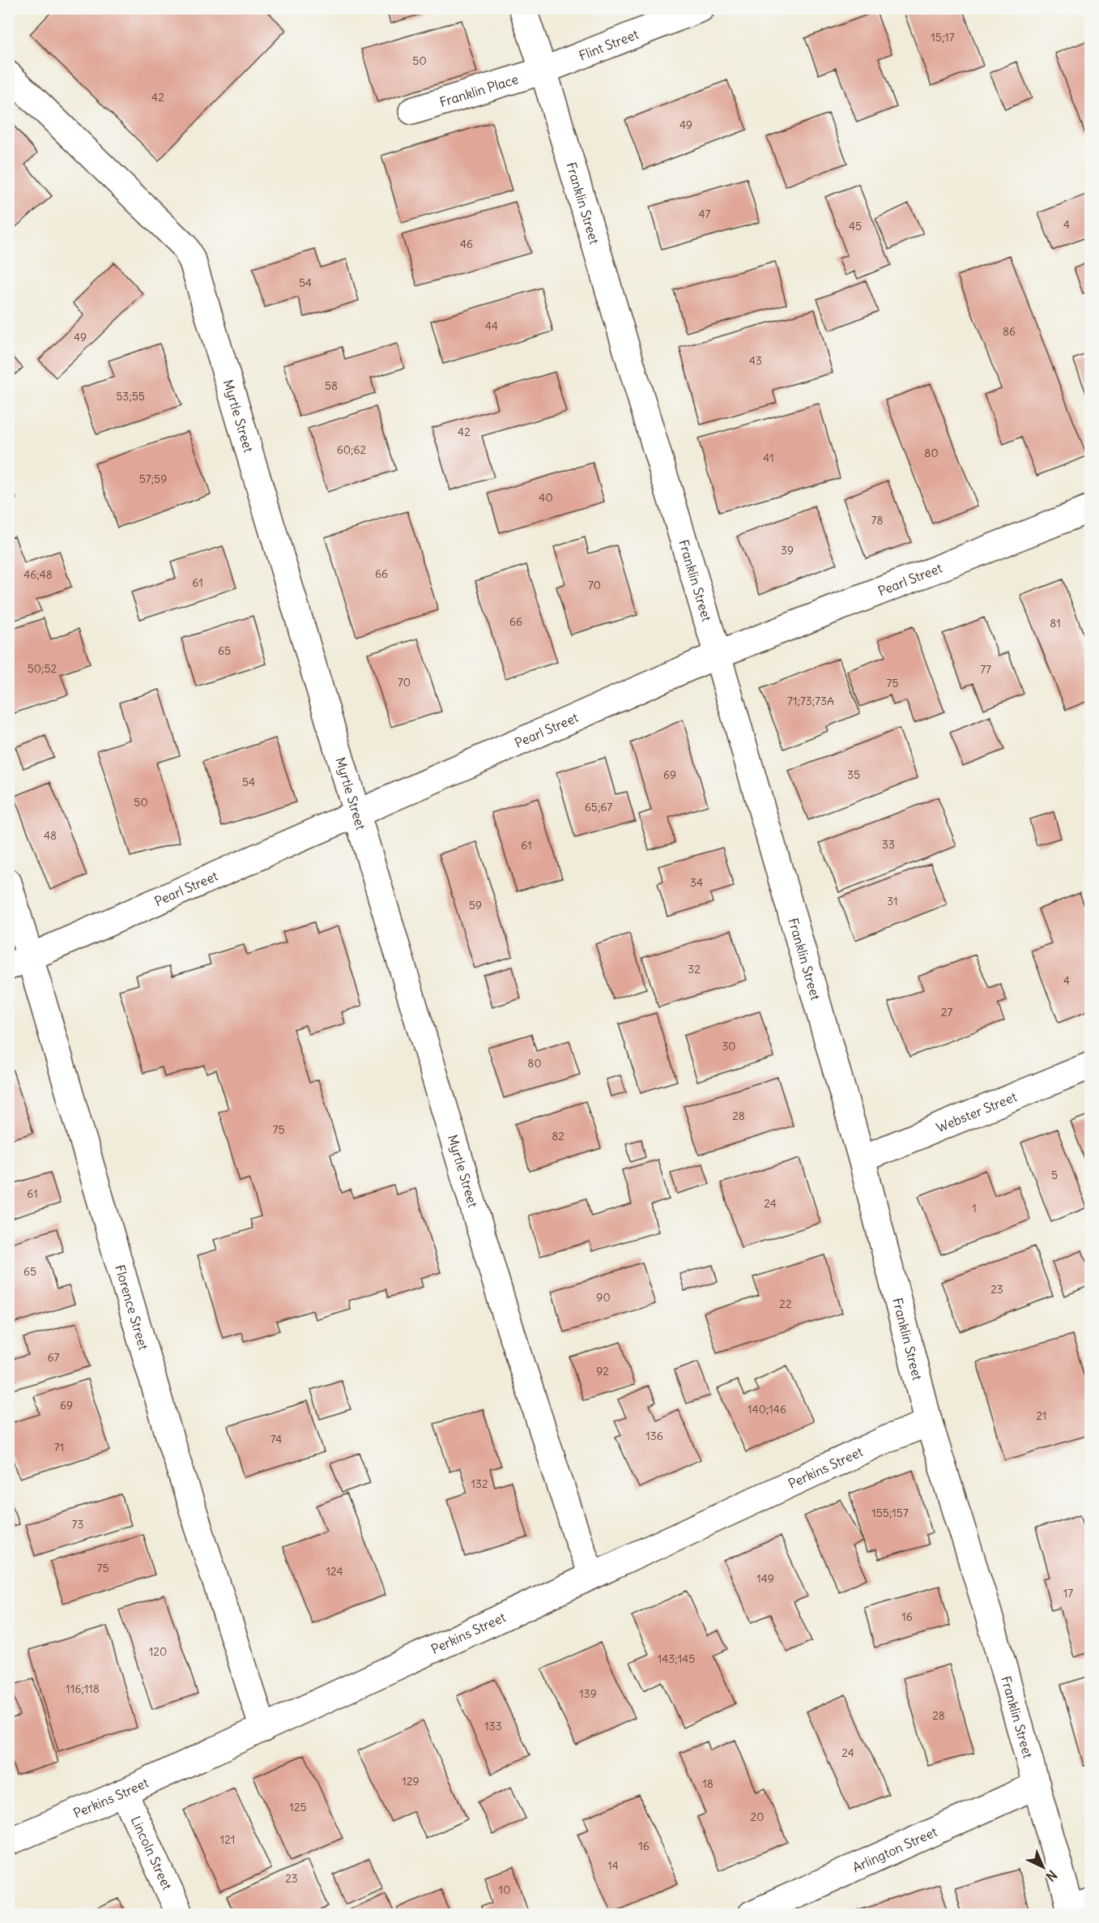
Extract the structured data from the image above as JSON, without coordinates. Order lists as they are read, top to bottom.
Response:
{
  "streets": {
    "street": [
      "Flint Street",
      "Franklin Place",
      "Franklin Street",
      "Myrtle Street",
      "Pearl Street",
      "Webster Street",
      "Florence Street",
      "Perkins Street",
      "Arlington Street",
      "Lincoln Street"
    ]
  },
  "crossings": [
    ["Flint Street", "Franklin Place"],
    ["Flint Street", "Franklin Street"],
    ["Franklin Place", "Franklin Street"],
    ["Franklin Street", "Pearl Street"],
    ["Franklin Street", "Webster Street"],
    ["Franklin Street", "Perkins Street"],
    ["Franklin Street", "Arlington Street"],
    ["Myrtle Street", "Pearl Street"],
    ["Myrtle Street", "Perkins Street"],
    ["Pearl Street", "Florence Street"],
    ["Florence Street", "Perkins Street"],
    ["Perkins Street", "Lincoln Street"]
  ],
  "house_numbers": [
    "15;17",
    "50",
    "42",
    "49",
    "47",
    "4",
    "45",
    "46",
    "54",
    "44",
    "86",
    "49",
    "43",
    "58",
    "53;55",
    "42",
    "60;62",
    "80",
    "41",
    "57;59",
    "40",
    "78",
    "39",
    "66",
    "46;48",
    "61",
    "70",
    "66",
    "81",
    "65",
    "50;52",
    "77",
    "70",
    "75",
    "71;73;73A",
    "69",
    "35",
    "54",
    "50",
    "65;67",
    "48",
    "33",
    "61",
    "34",
    "31",
    "59",
    "32",
    "4",
    "27",
    "30",
    "80",
    "28",
    "75",
    "82",
    "5",
    "61",
    "24",
    "1",
    "65",
    "23",
    "90",
    "22",
    "67",
    "92",
    "69",
    "140;146",
    "21",
    "136",
    "74",
    "71",
    "132",
    "155;157",
    "73",
    "75",
    "124",
    "149",
    "17",
    "16",
    "120",
    "143;145",
    "116;118",
    "139",
    "28",
    "133",
    "24",
    "129",
    "18",
    "125",
    "20",
    "121",
    "16",
    "14",
    "23",
    "10"
  ],
  "north": "bottom right"
}
